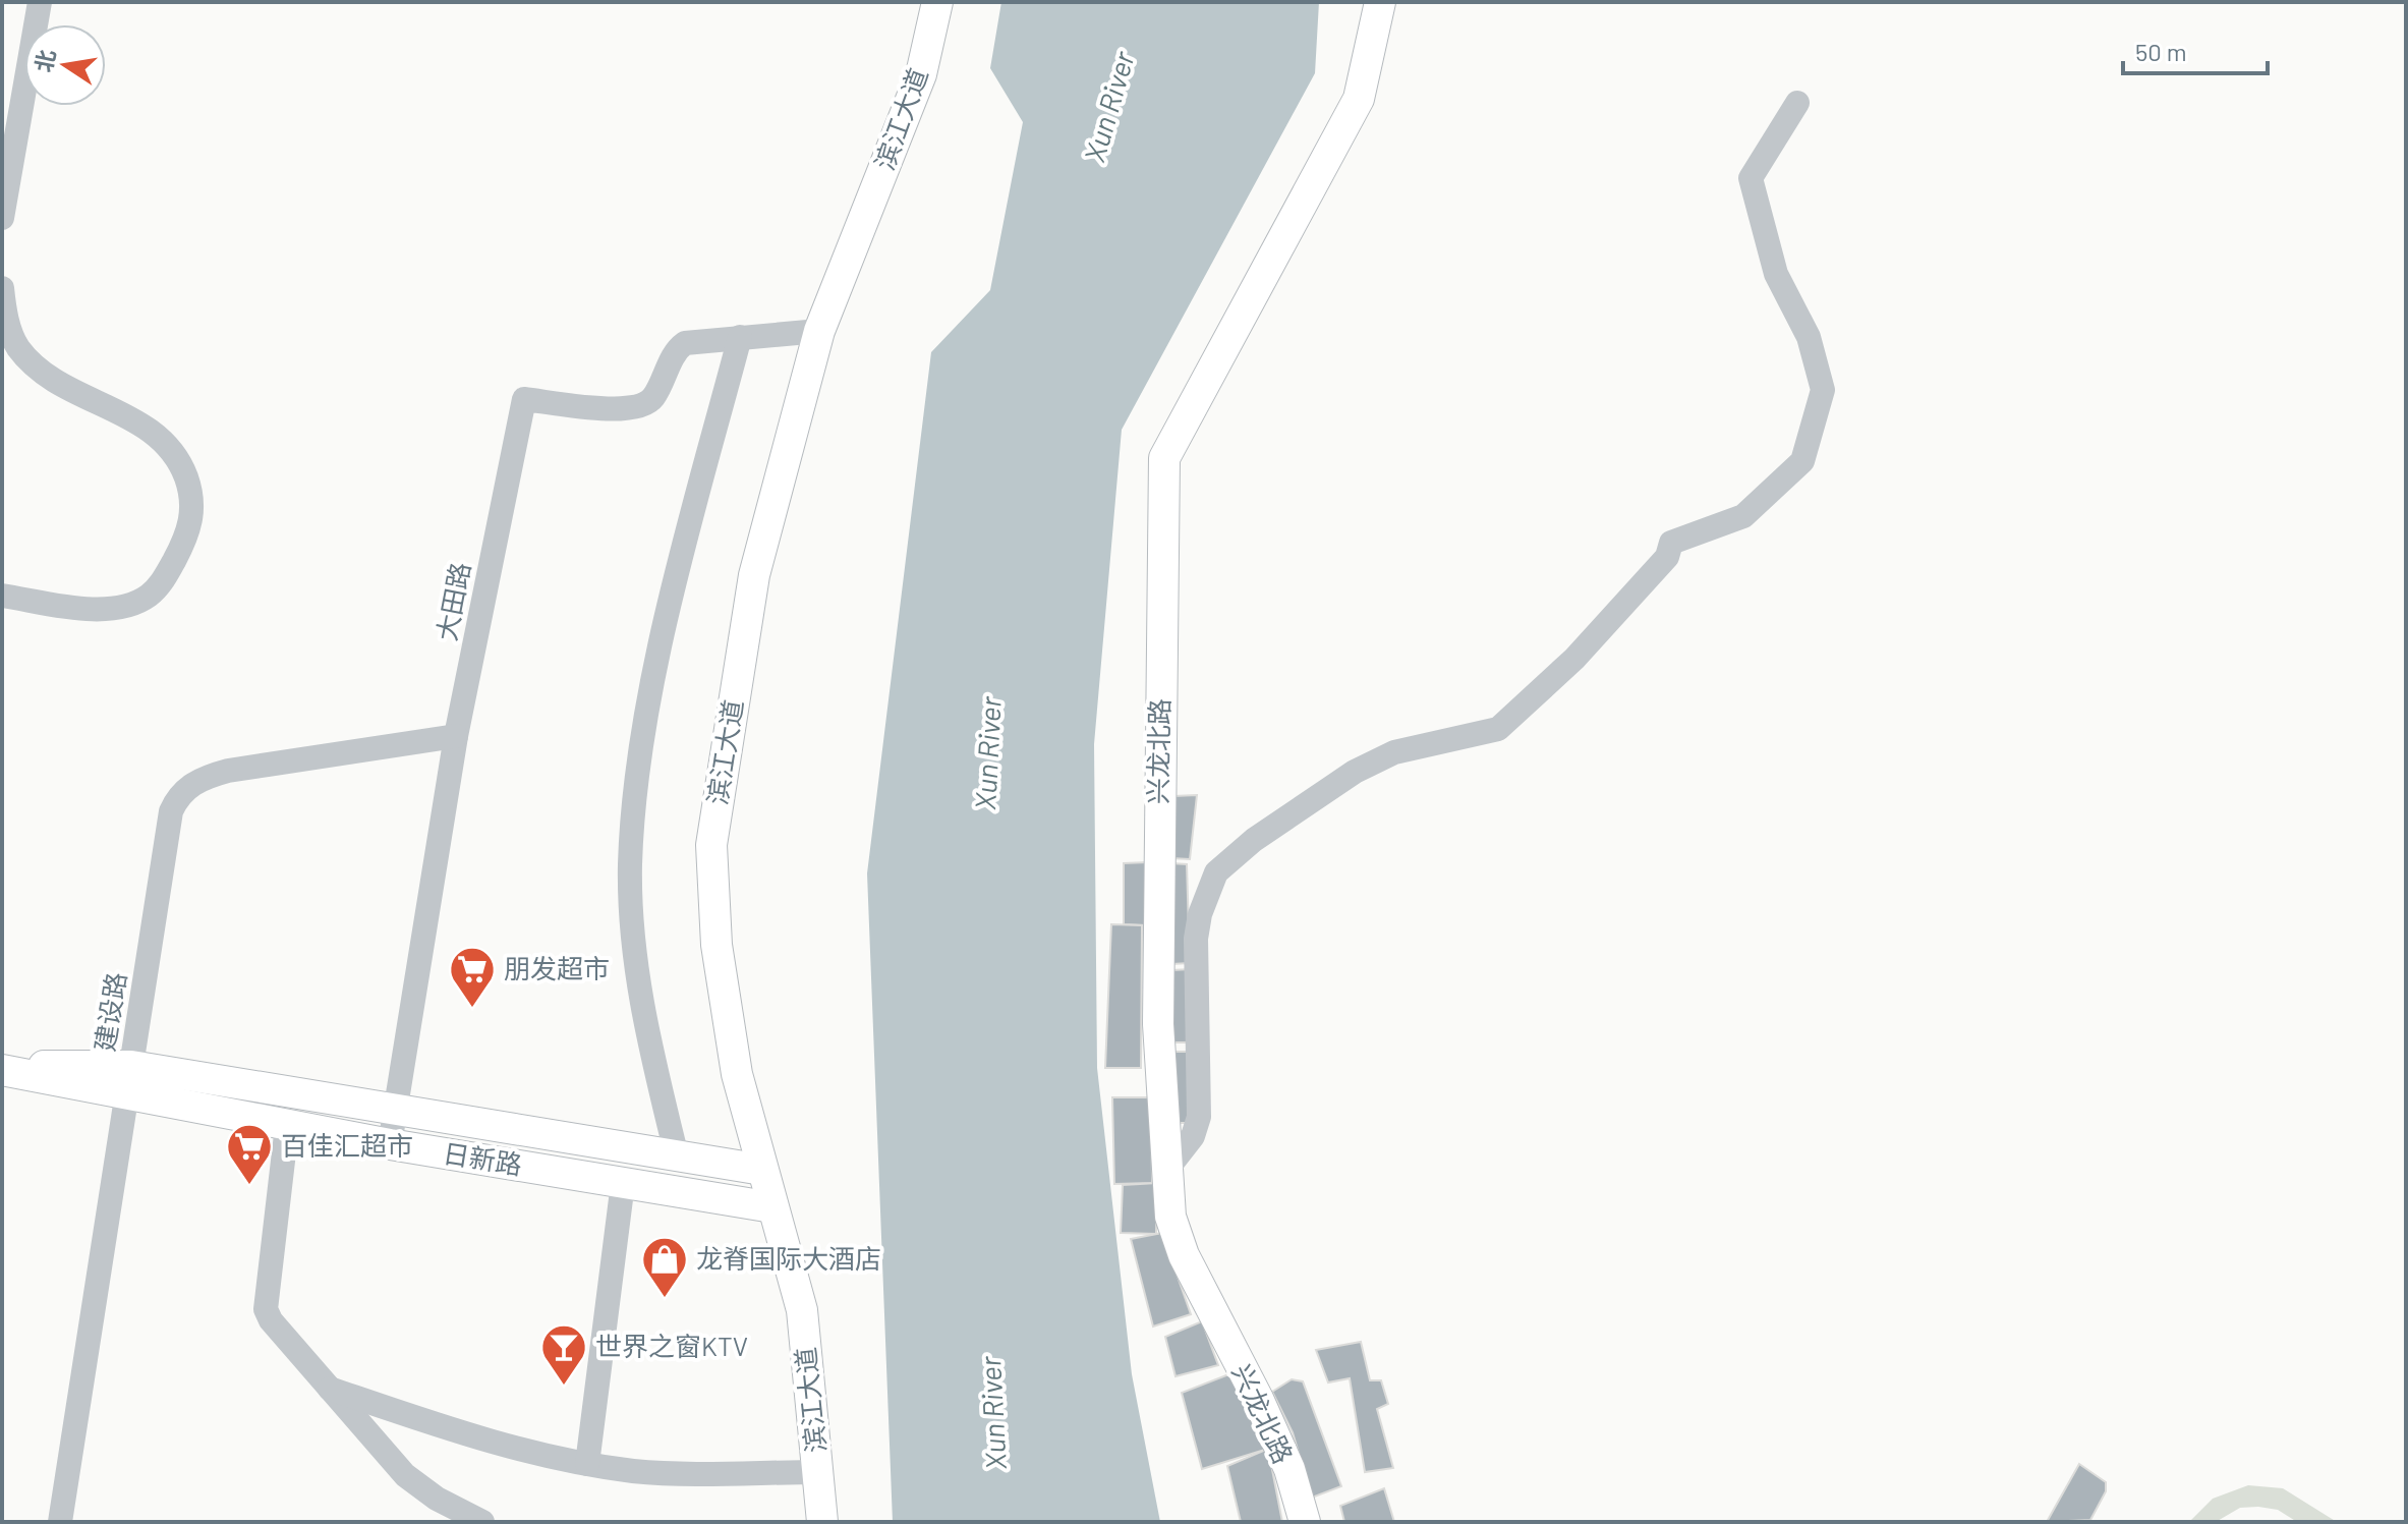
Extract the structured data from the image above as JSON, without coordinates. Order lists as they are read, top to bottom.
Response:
{
  "streets": {
    "main road": ["滨江大道", "兴龙北路", "日新路"],
    "street": ["大田路", "建设路"]
  },
  "crossings": [
    ["滨江大道", "大田路"],
    ["滨江大道", "日新路"],
    ["大田路", "建设路"],
    ["大田路", "日新路"],
    ["建设路", "日新路"]
  ],
  "water": ["Xun River"],
  "places": {
    "supermarket": ["朋发超市", "百佳汇超市"],
    "shop": ["龙脊国际大酒店"],
    "bar": ["世界之窗KTV"]
  },
  "scale_bar": "50 m",
  "north": "left"
}
